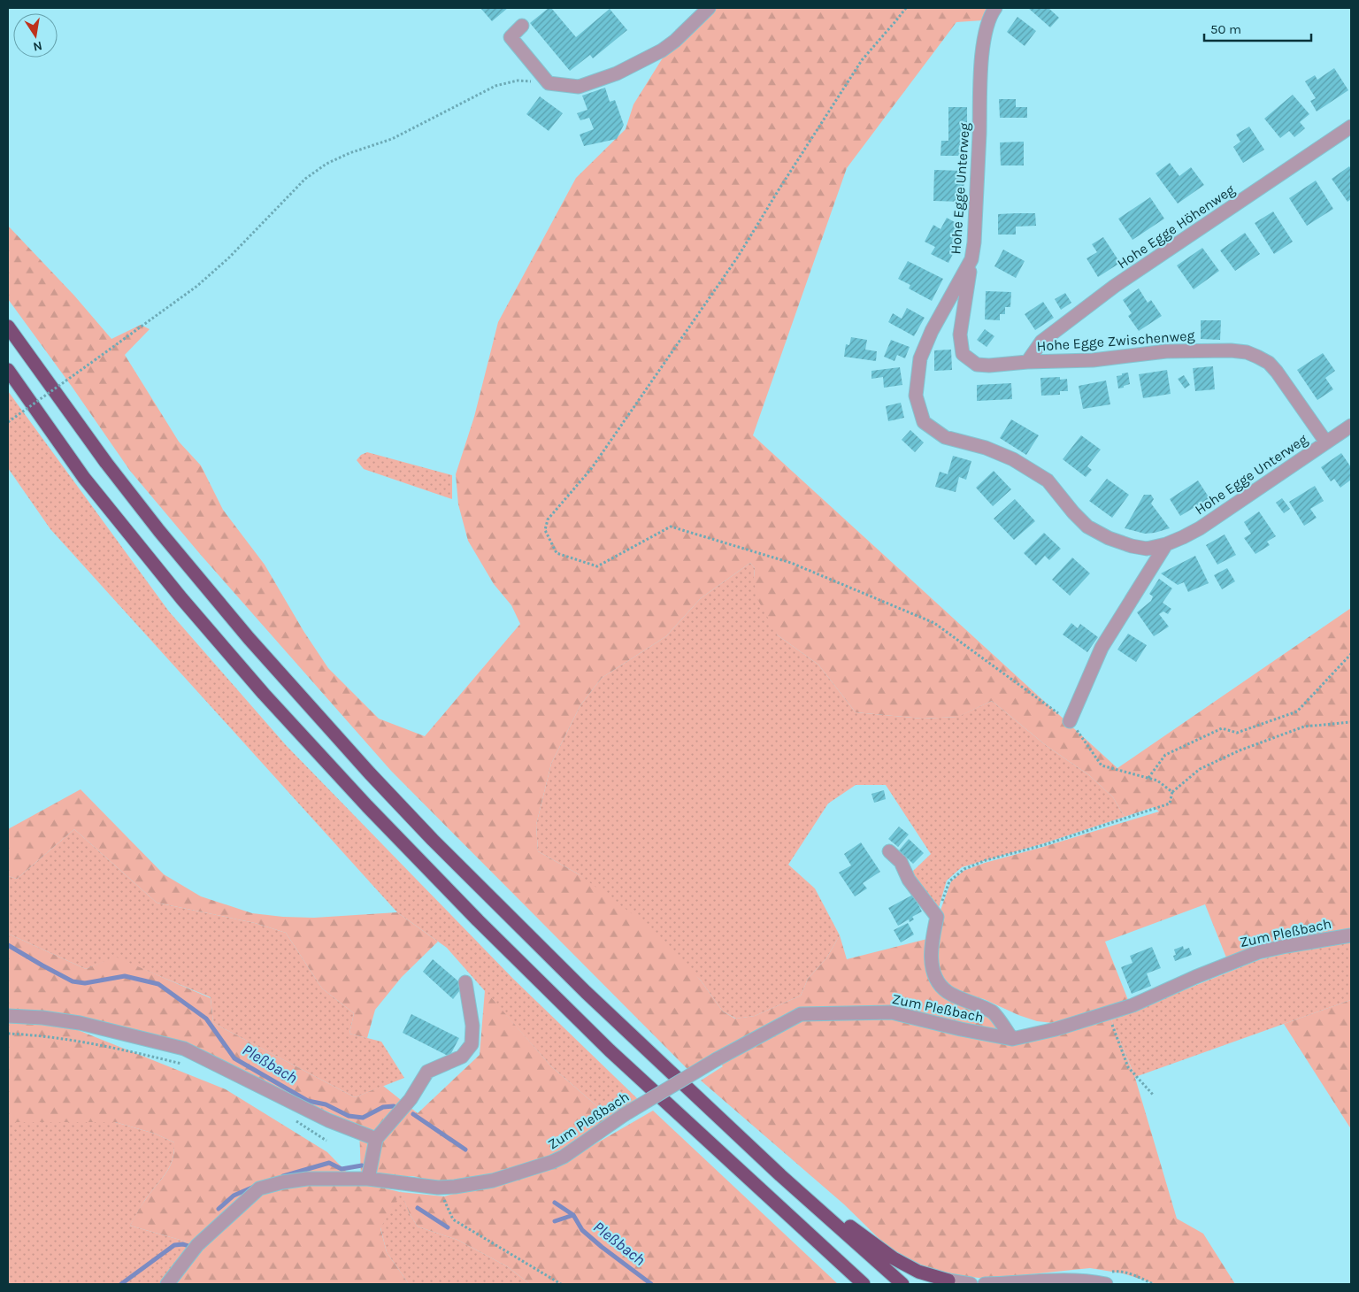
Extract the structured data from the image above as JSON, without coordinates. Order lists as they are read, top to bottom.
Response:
{
  "streets": {
    "street": [
      "Hohe Egge Unterweg",
      "Hohe Egge Höhenweg",
      "Hohe Egge Zwischenweg",
      "Zum Pleßbach"
    ]
  },
  "crossings": [
    ["Hohe Egge Unterweg", "Hohe Egge Zwischenweg"],
    ["Hohe Egge Höhenweg", "Hohe Egge Zwischenweg"]
  ],
  "water": ["Pleßbach"],
  "scale_bar": "50 m",
  "north": "bottom"
}
